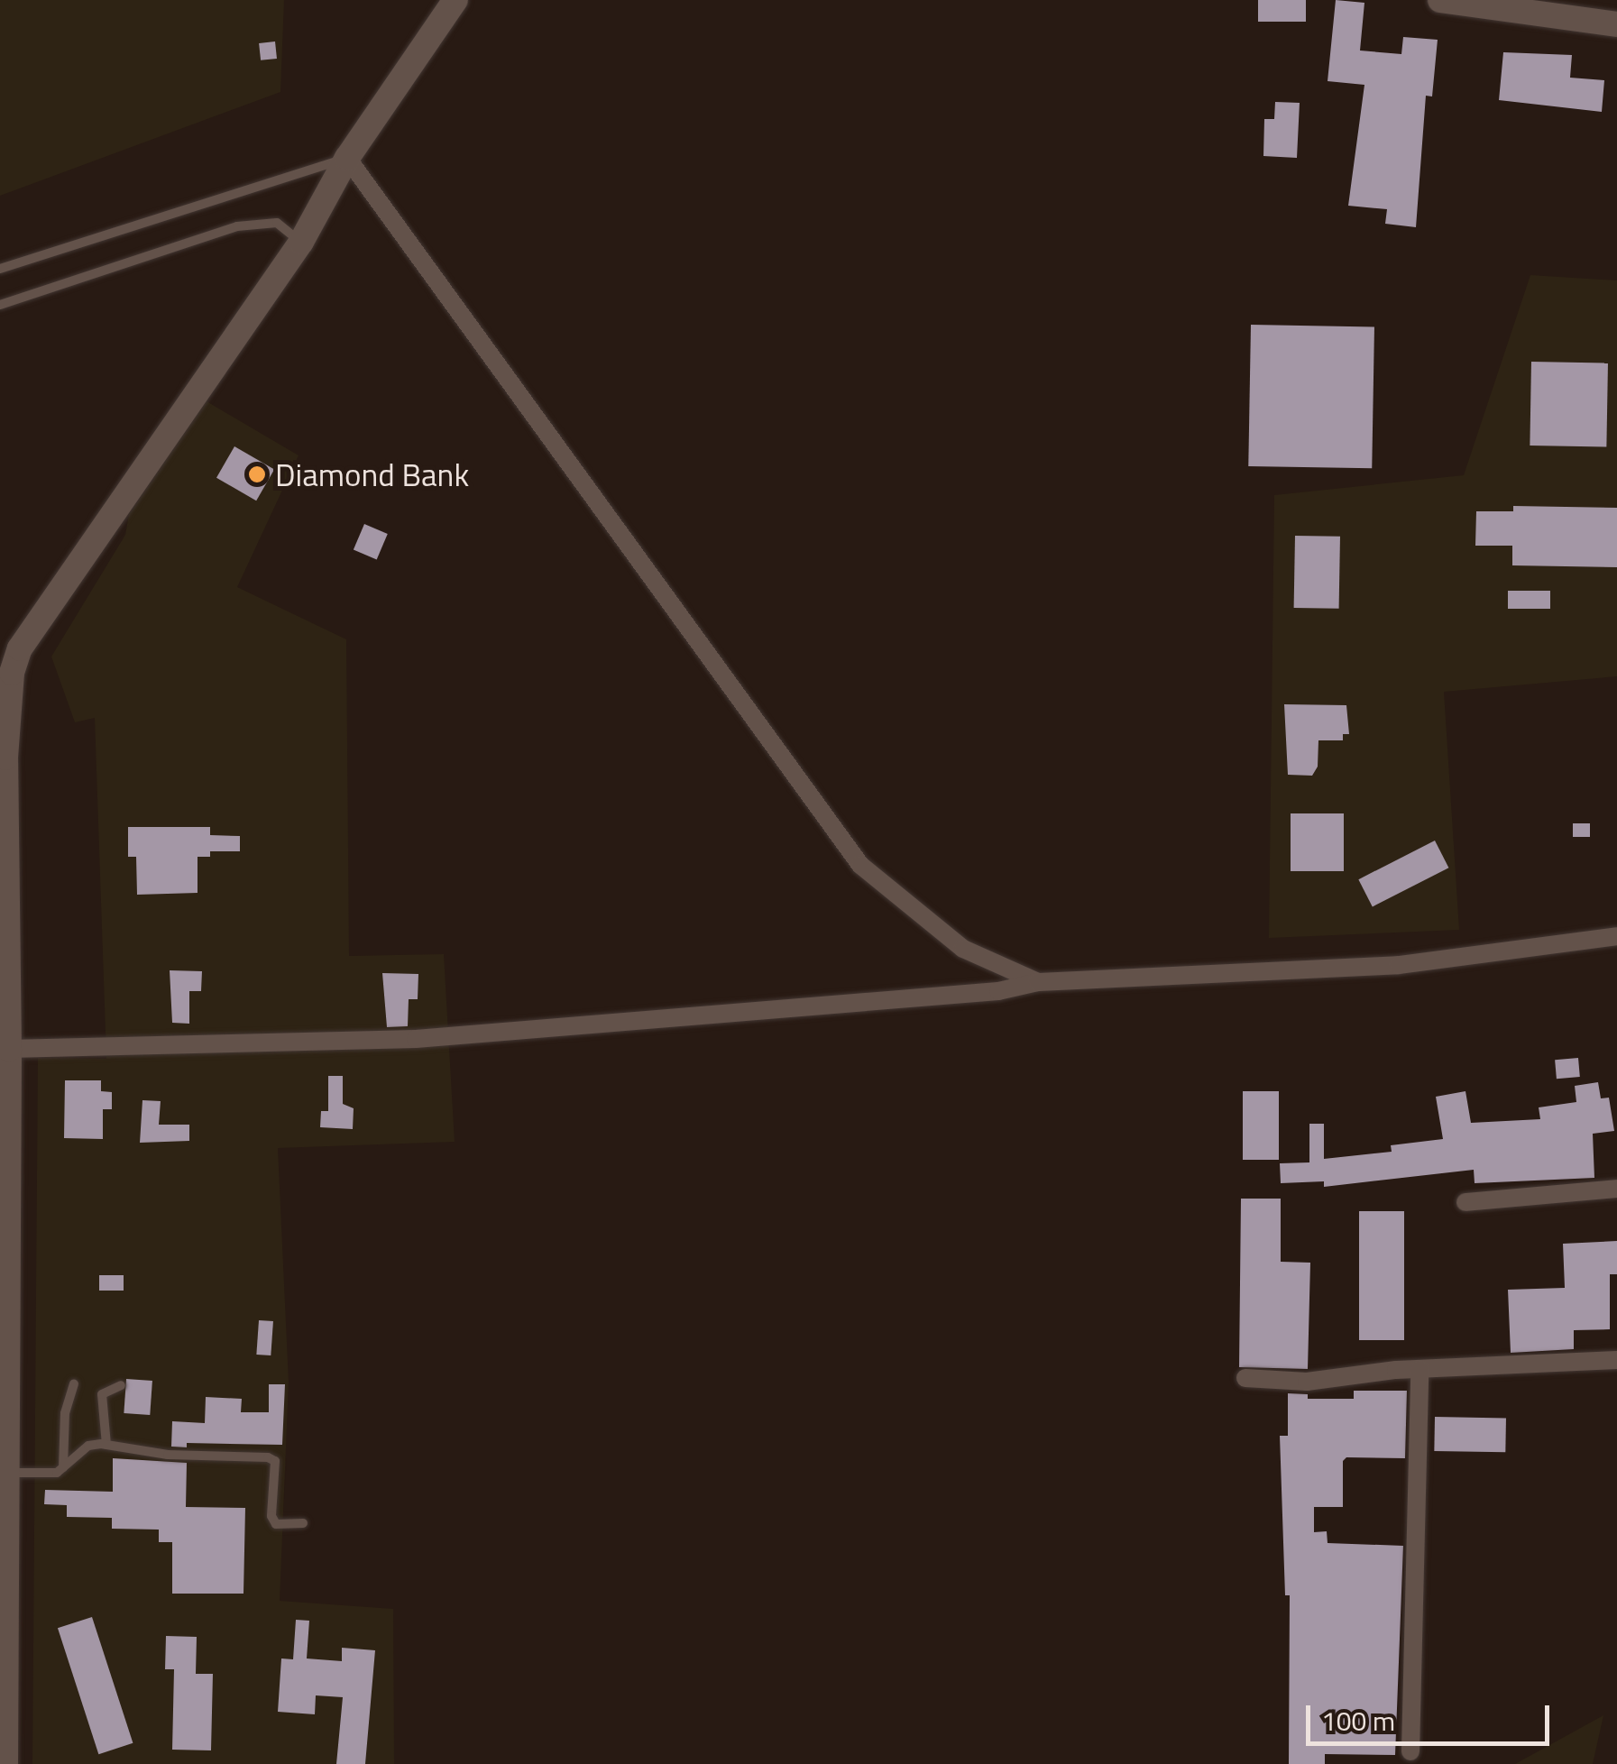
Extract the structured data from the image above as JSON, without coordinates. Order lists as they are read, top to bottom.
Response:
{
  "places": ["Diamond Bank"],
  "scale_bar": "100 m"
}
